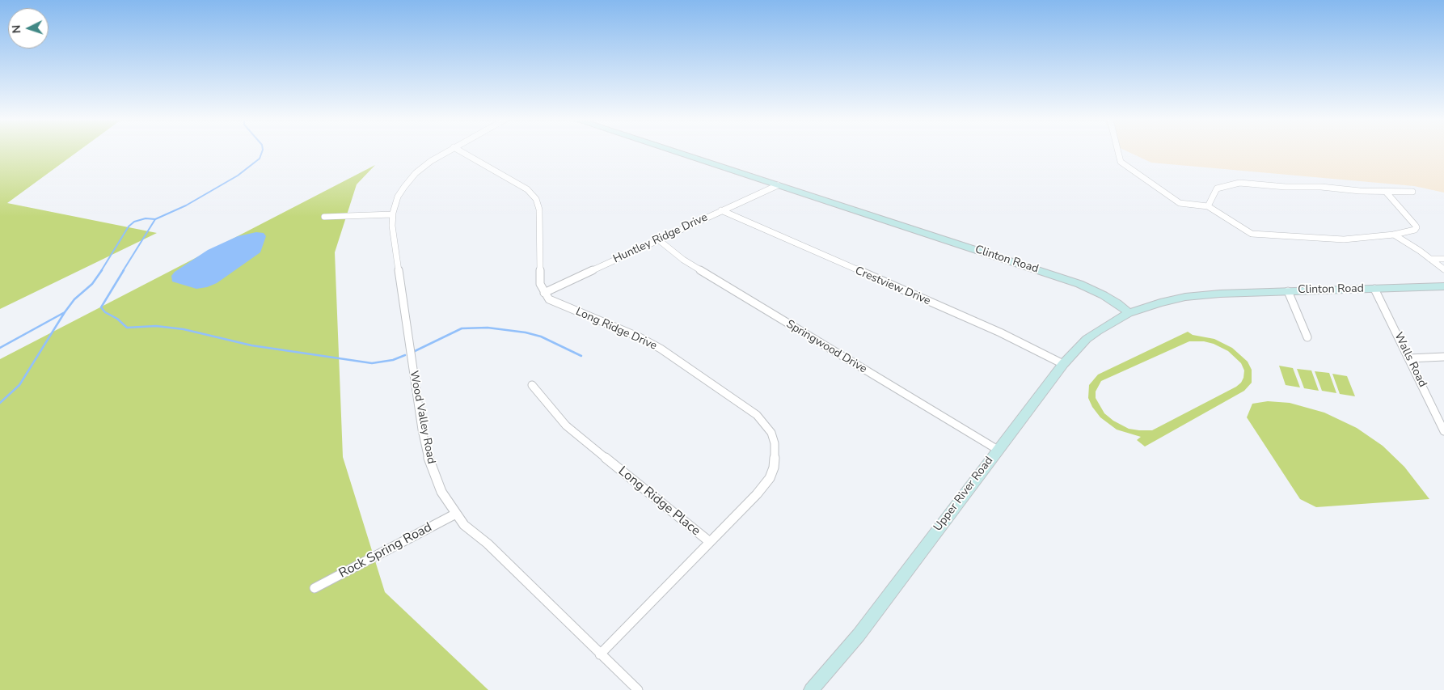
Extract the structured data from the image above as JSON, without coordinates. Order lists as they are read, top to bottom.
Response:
{
  "streets": {
    "street": [
      "Huntley Ridge Drive",
      "Clinton Road",
      "Crestview Drive",
      "Long Ridge Drive",
      "Springwood Drive",
      "Walls Road",
      "Wood Valley Road",
      "Upper River Road",
      "Long Ridge Place",
      "Rock Spring Road"
    ]
  },
  "crossings": [
    ["Huntley Ridge Drive", "Clinton Road"],
    ["Huntley Ridge Drive", "Crestview Drive"],
    ["Huntley Ridge Drive", "Long Ridge Drive"],
    ["Huntley Ridge Drive", "Springwood Drive"],
    ["Clinton Road", "Walls Road"],
    ["Clinton Road", "Upper River Road"],
    ["Crestview Drive", "Upper River Road"],
    ["Long Ridge Drive", "Long Ridge Place"],
    ["Springwood Drive", "Upper River Road"],
    ["Wood Valley Road", "Long Ridge Place"],
    ["Wood Valley Road", "Rock Spring Road"]
  ],
  "north": "left"
}
